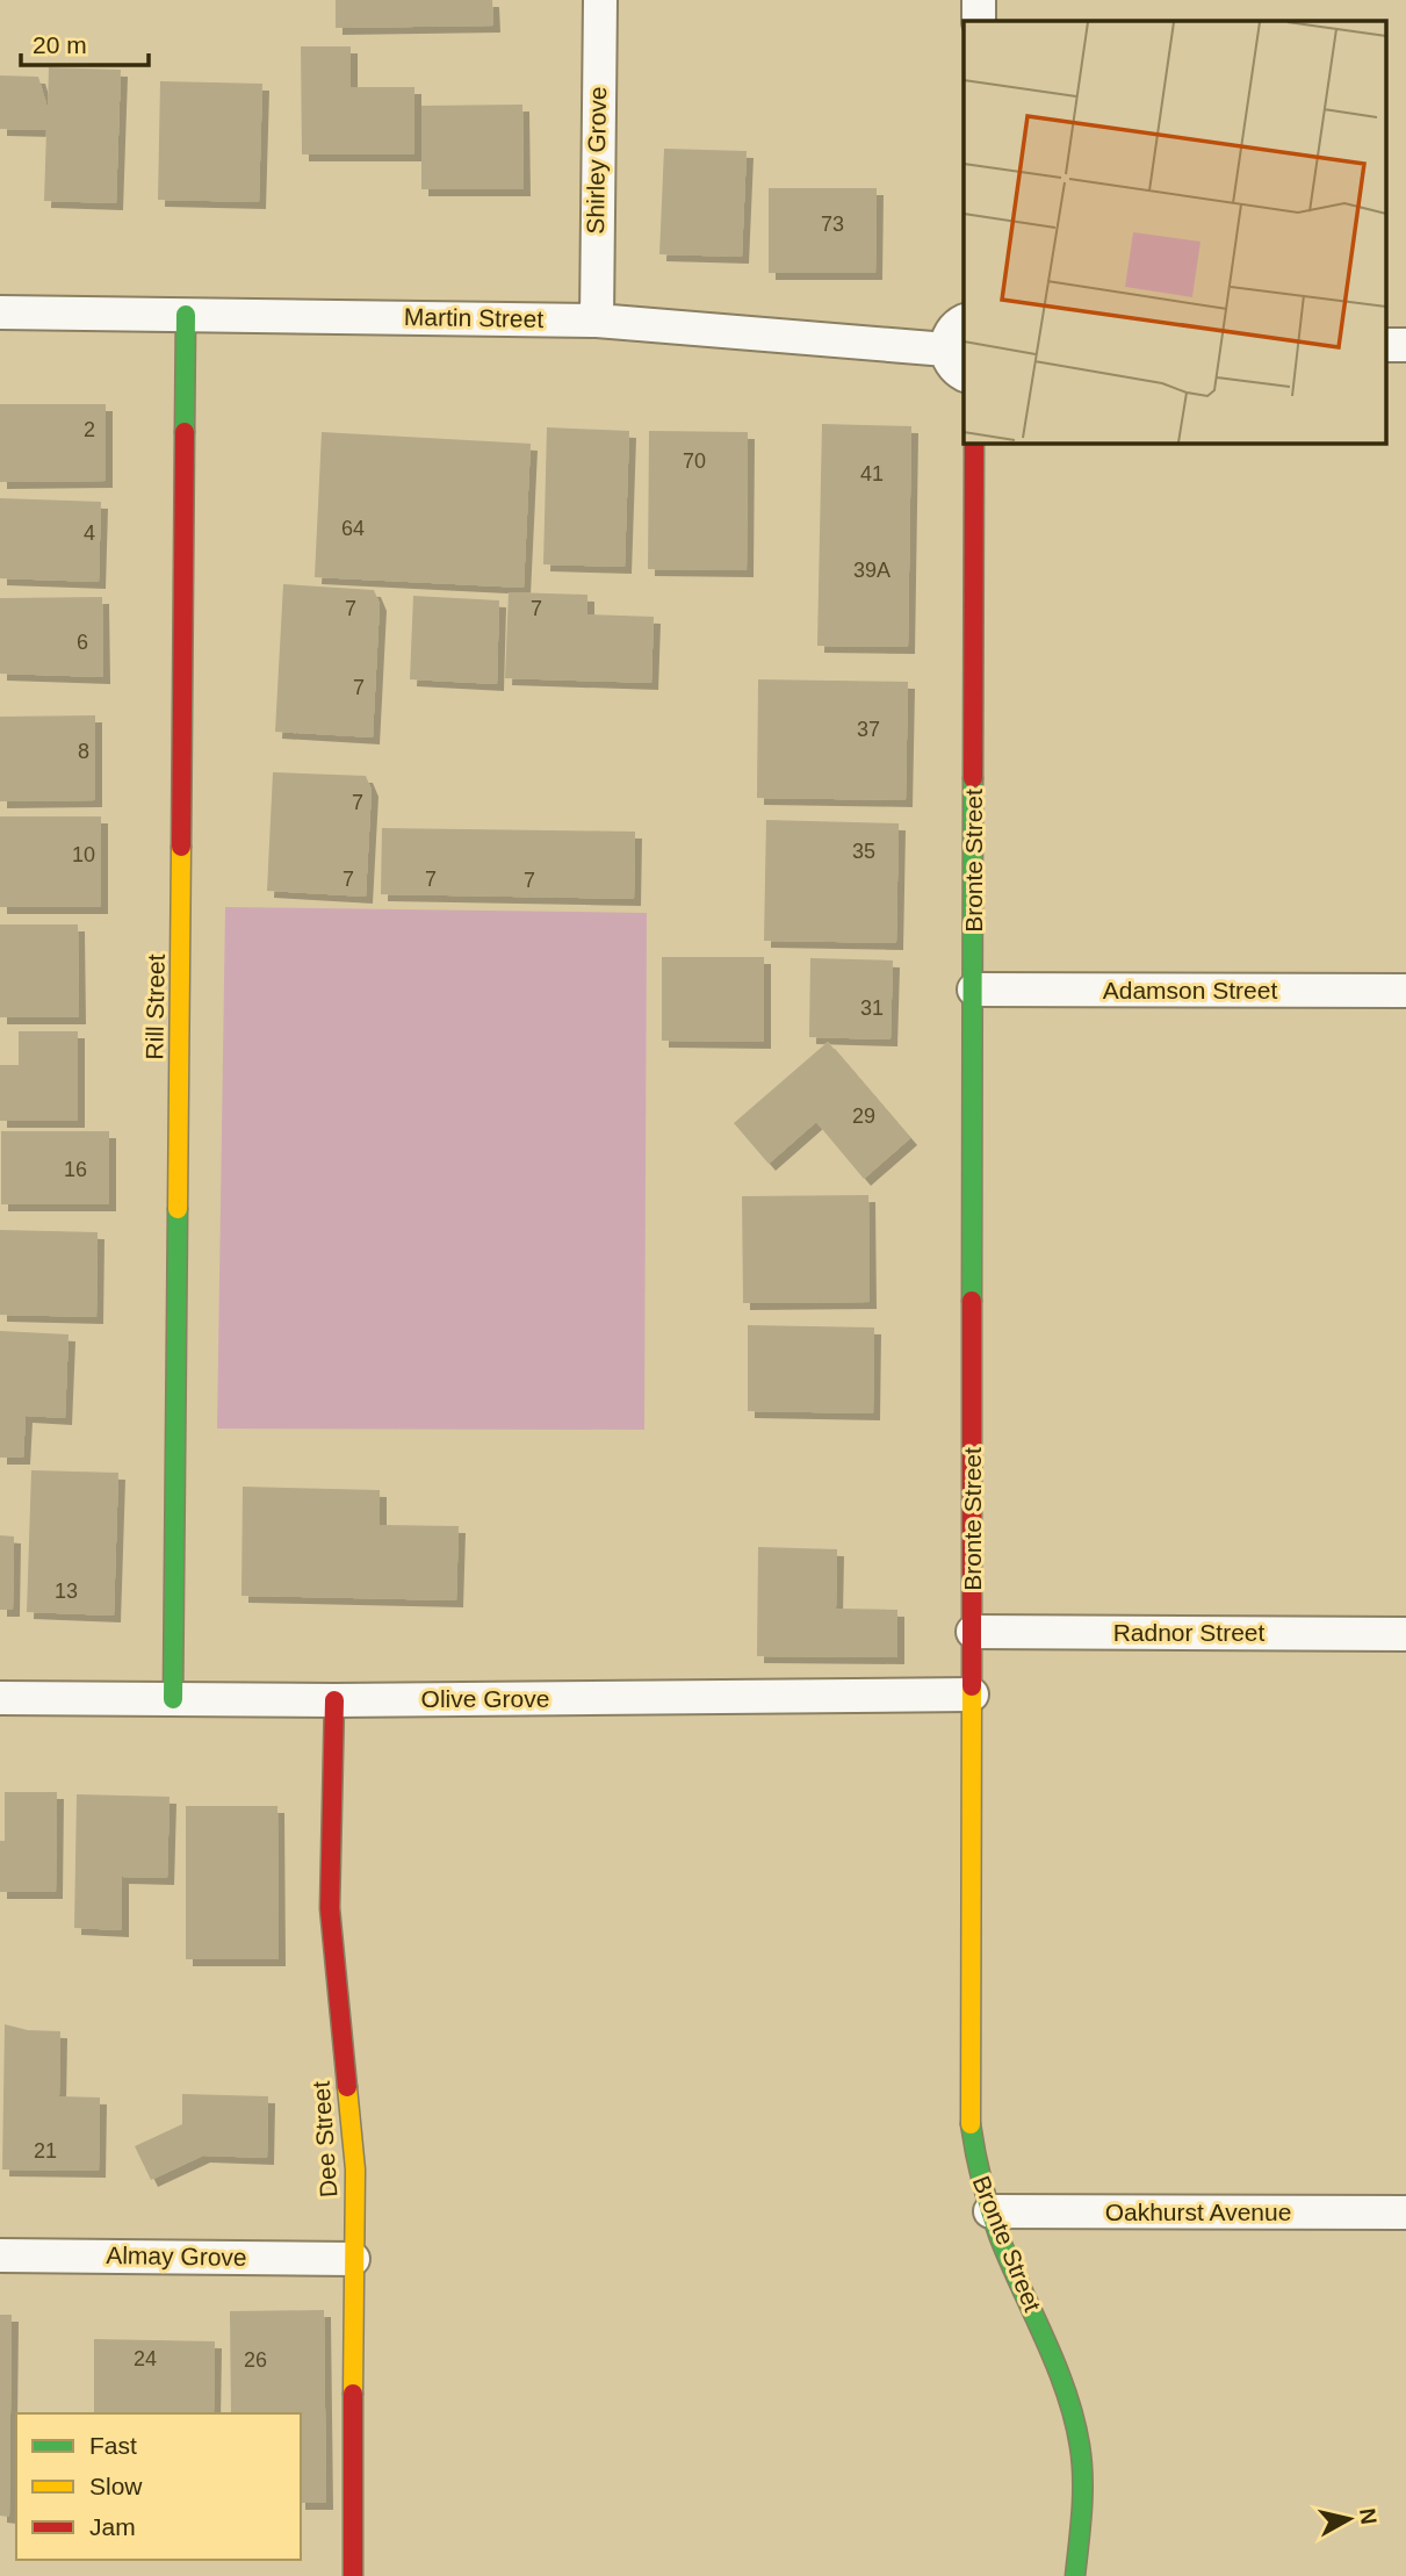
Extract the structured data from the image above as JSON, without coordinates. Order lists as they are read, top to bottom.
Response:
{
  "streets": {
    "street": [
      "Shirley Grove",
      "Martin Street",
      "Bronte Street",
      "Adamson Street",
      "Rill Street",
      "Radnor Street",
      "Olive Grove",
      "Dee Street",
      "Oakhurst Avenue",
      "Almay Grove"
    ]
  },
  "crossings": [
    ["Shirley Grove", "Martin Street"],
    ["Martin Street", "Rill Street"],
    ["Bronte Street", "Adamson Street"],
    ["Bronte Street", "Radnor Street"],
    ["Bronte Street", "Olive Grove"],
    ["Bronte Street", "Oakhurst Avenue"],
    ["Rill Street", "Olive Grove"],
    ["Olive Grove", "Dee Street"],
    ["Dee Street", "Almay Grove"]
  ],
  "house_numbers": [
    "73",
    "2",
    "70",
    "41",
    "64",
    "4",
    "39A",
    "7",
    "7",
    "6",
    "7",
    "37",
    "8",
    "7",
    "35",
    "10",
    "7",
    "7",
    "7",
    "31",
    "29",
    "16",
    "13",
    "21",
    "24",
    "26"
  ],
  "legend": ["Fast", "Slow", "Jam"],
  "scale_bar": "20 m",
  "north": "right"
}
